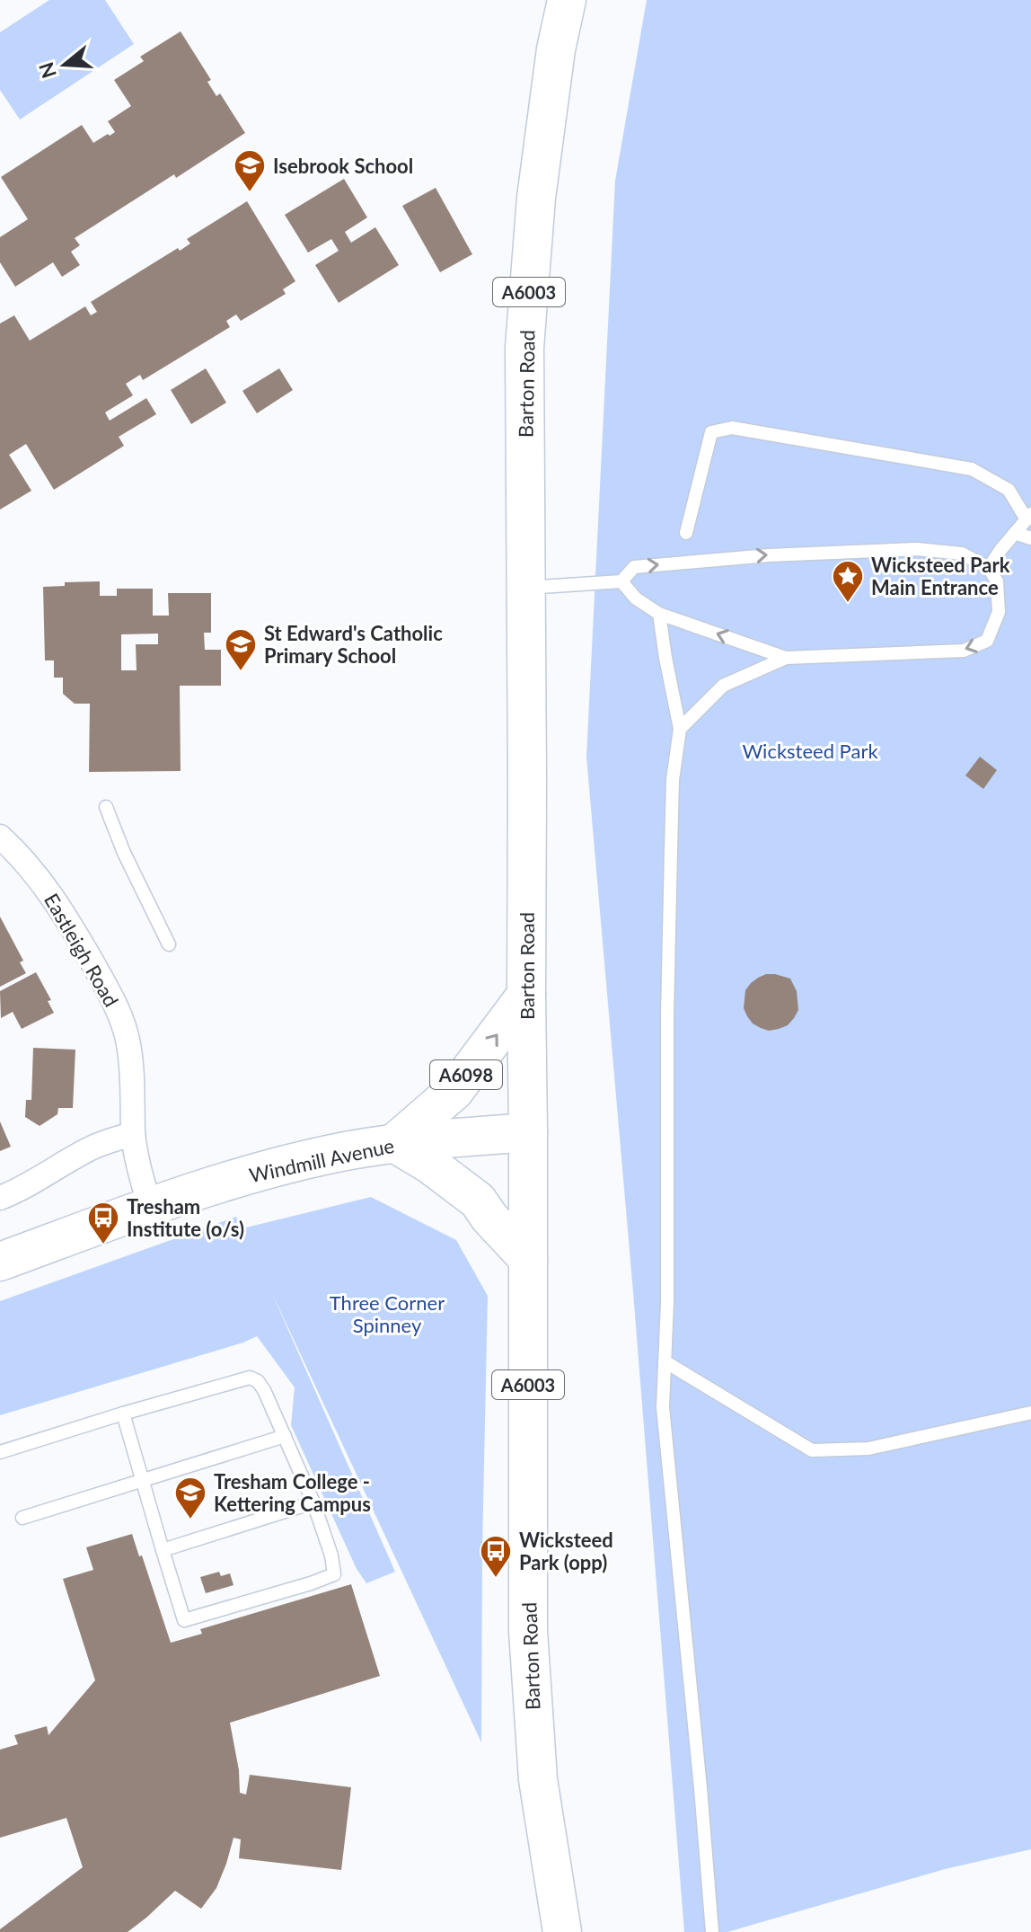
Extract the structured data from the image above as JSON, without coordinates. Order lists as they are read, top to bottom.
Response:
{
  "streets": {
    "main road": [
      "A6003",
      "Barton Road",
      "A6098",
      "Windmill Avenue"
    ],
    "street": ["Eastleigh Road"]
  },
  "crossings": [
    ["Barton Road", "A6098"],
    ["Barton Road", "Windmill Avenue"],
    ["Eastleigh Road", "Windmill Avenue"],
    ["A6098", "Windmill Avenue"]
  ],
  "parks": ["Wicksteed Park", "Three Corner Spinney"],
  "places": {
    "school or university": ["Isebrook School", "St Edward's Catholic Primary School", "Tresham College - Kettering Campus"],
    "place": ["Wicksteed Park Main Entrance"],
    "bus stop": ["Tresham Institute (o/s)", "Wicksteed Park (opp)"]
  },
  "north": "left"
}
